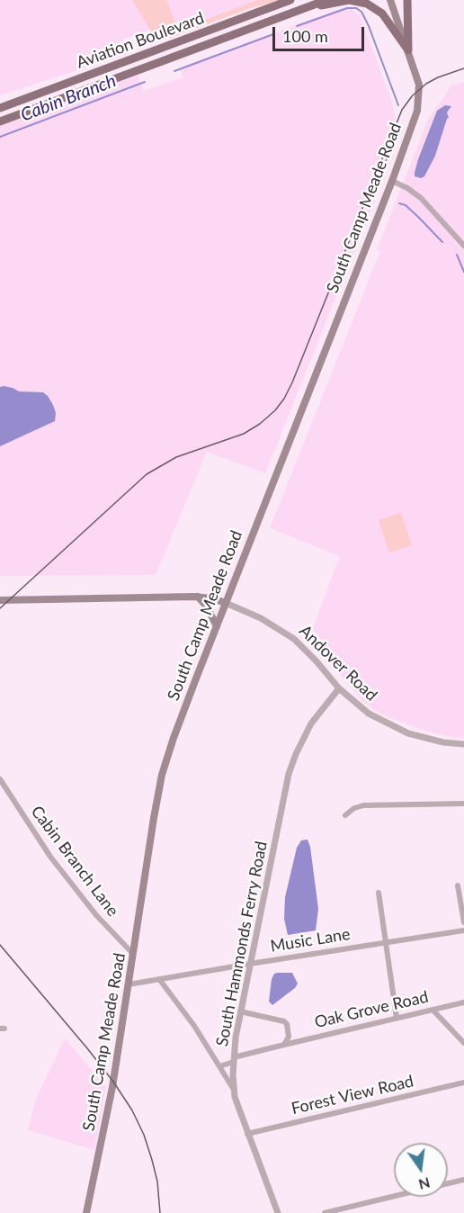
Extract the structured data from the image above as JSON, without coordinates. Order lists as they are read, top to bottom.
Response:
{
  "streets": {
    "main road": ["Aviation Boulevard", "South Camp Meade Road", "Andover Road"],
    "street": [
      "Cabin Branch Lane",
      "Music Lane",
      "South Hammonds Ferry Road",
      "Oak Grove Road",
      "Forest View Road"
    ]
  },
  "crossings": [
    ["South Camp Meade Road", "Andover Road"],
    ["South Camp Meade Road", "Cabin Branch Lane"],
    ["South Camp Meade Road", "Music Lane"],
    ["Andover Road", "South Hammonds Ferry Road"],
    ["Music Lane", "South Hammonds Ferry Road"],
    ["South Hammonds Ferry Road", "Oak Grove Road"],
    ["South Hammonds Ferry Road", "Forest View Road"]
  ],
  "water": ["Cabin Branch"],
  "scale_bar": "100 m",
  "north": "bottom"
}
